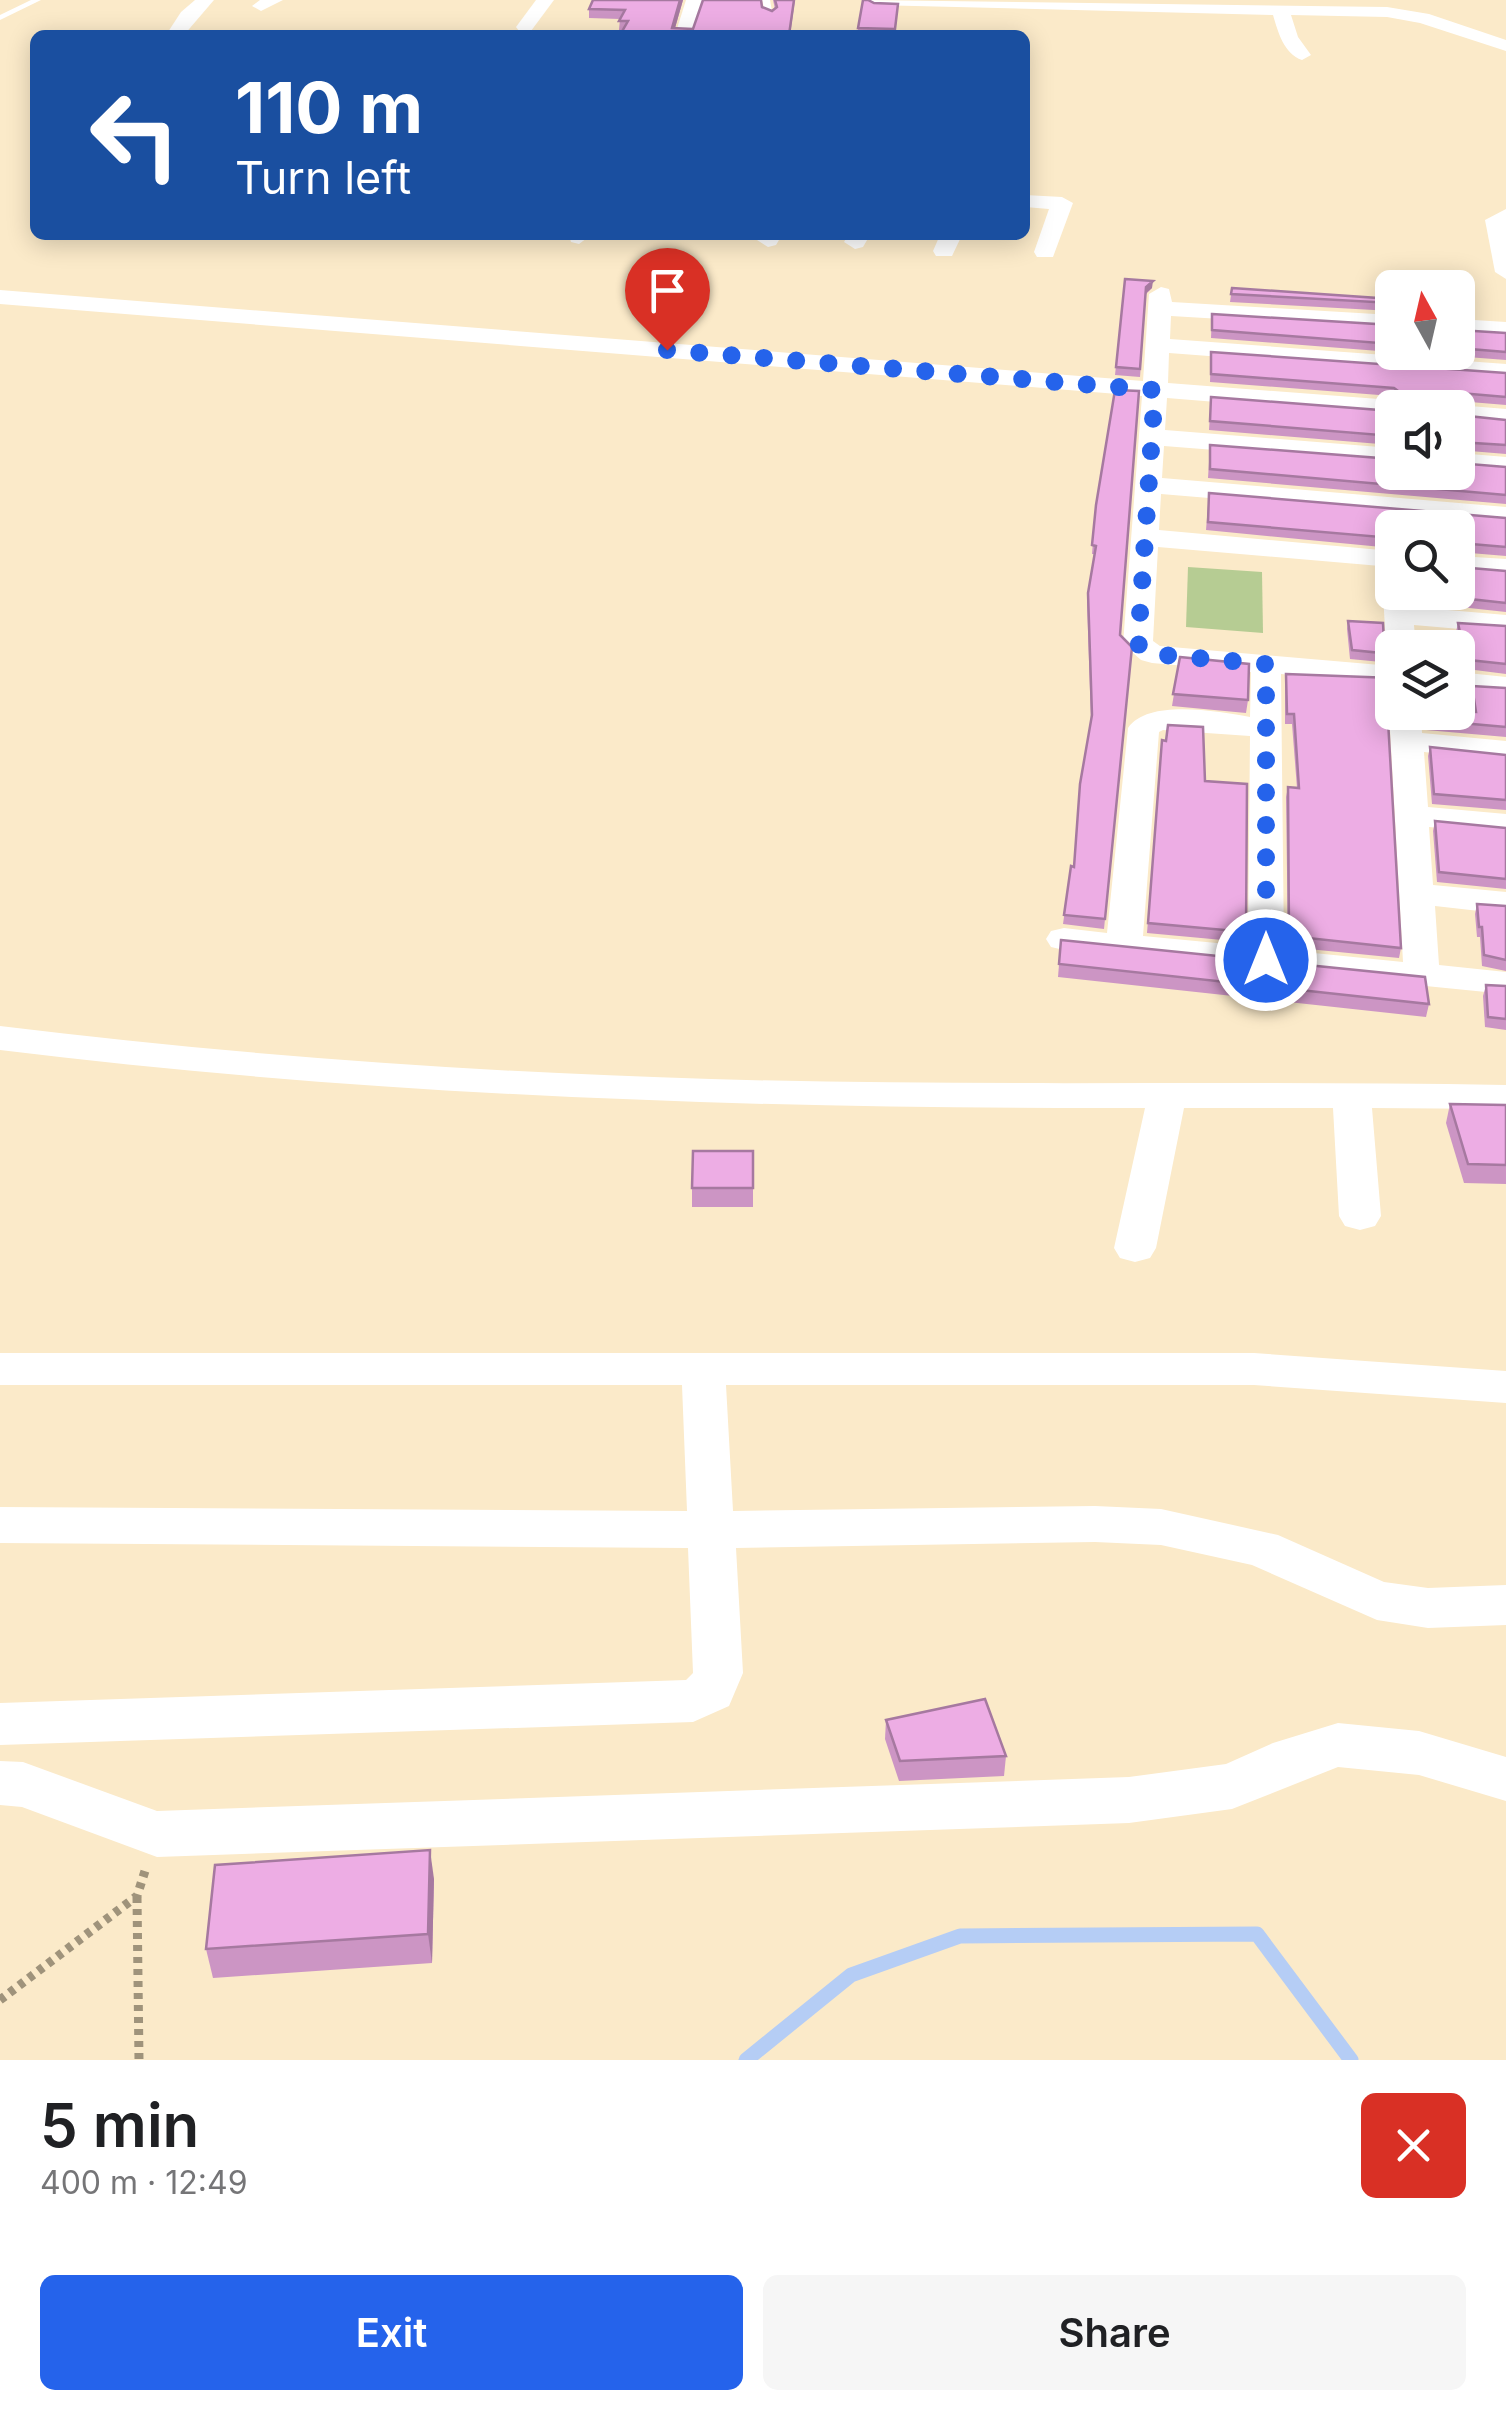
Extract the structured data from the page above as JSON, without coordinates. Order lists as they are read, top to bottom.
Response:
{
  "north": "top",
  "page": {
    "turn": ["110 m", "Turn left"],
    "heading": ["5 min", "400 m · 12:49"],
    "buttons": ["Exit", "Share"]
  }
}
